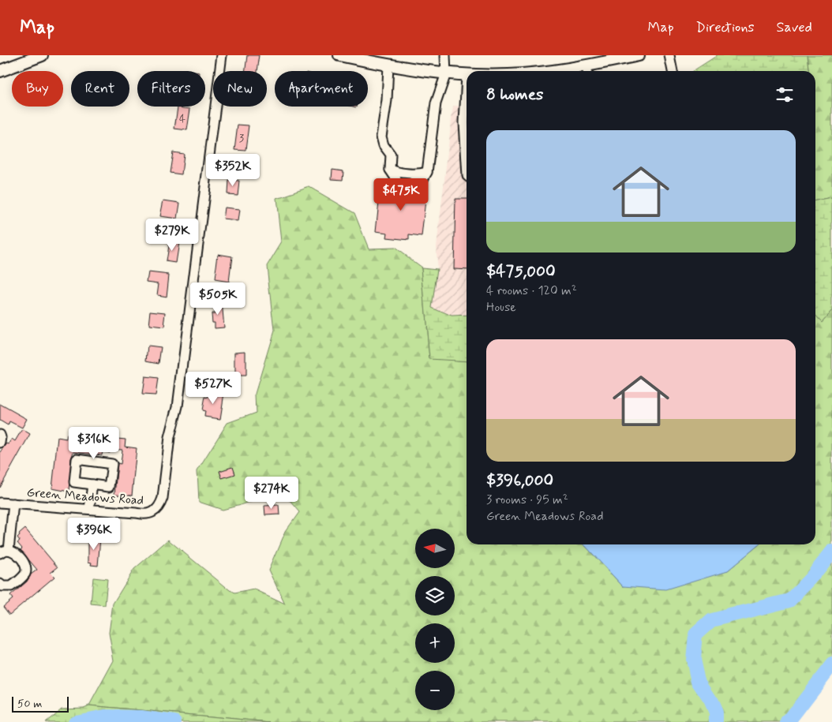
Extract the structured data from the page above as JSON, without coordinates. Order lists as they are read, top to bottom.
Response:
{
  "streets": {
    "street": ["Green Meadows Road"]
  },
  "house_numbers": ["4", "3"],
  "scale_bar": "50 m",
  "north": "left",
  "page": {
    "header": "Map",
    "nav": ["Map", "Directions", "Saved"],
    "chip": [
      "Buy",
      "Rent",
      "Filters",
      "New",
      "Apartment"
    ],
    "heading": "8 homes",
    "list": [
      {
        "name": "$475,000",
        "note": "4 rooms · 120 m² · House"
      },
      {
        "name": "$396,000",
        "note": "3 rooms · 95 m² · Green Meadows Road"
      }
    ],
    "price": [
      "$352K",
      "$475K",
      "$279K",
      "$505K",
      "$527K",
      "$316K",
      "$274K",
      "$396K"
    ],
    "map_buttons": ["+", "−"],
    "scale": "50 m"
  }
}
